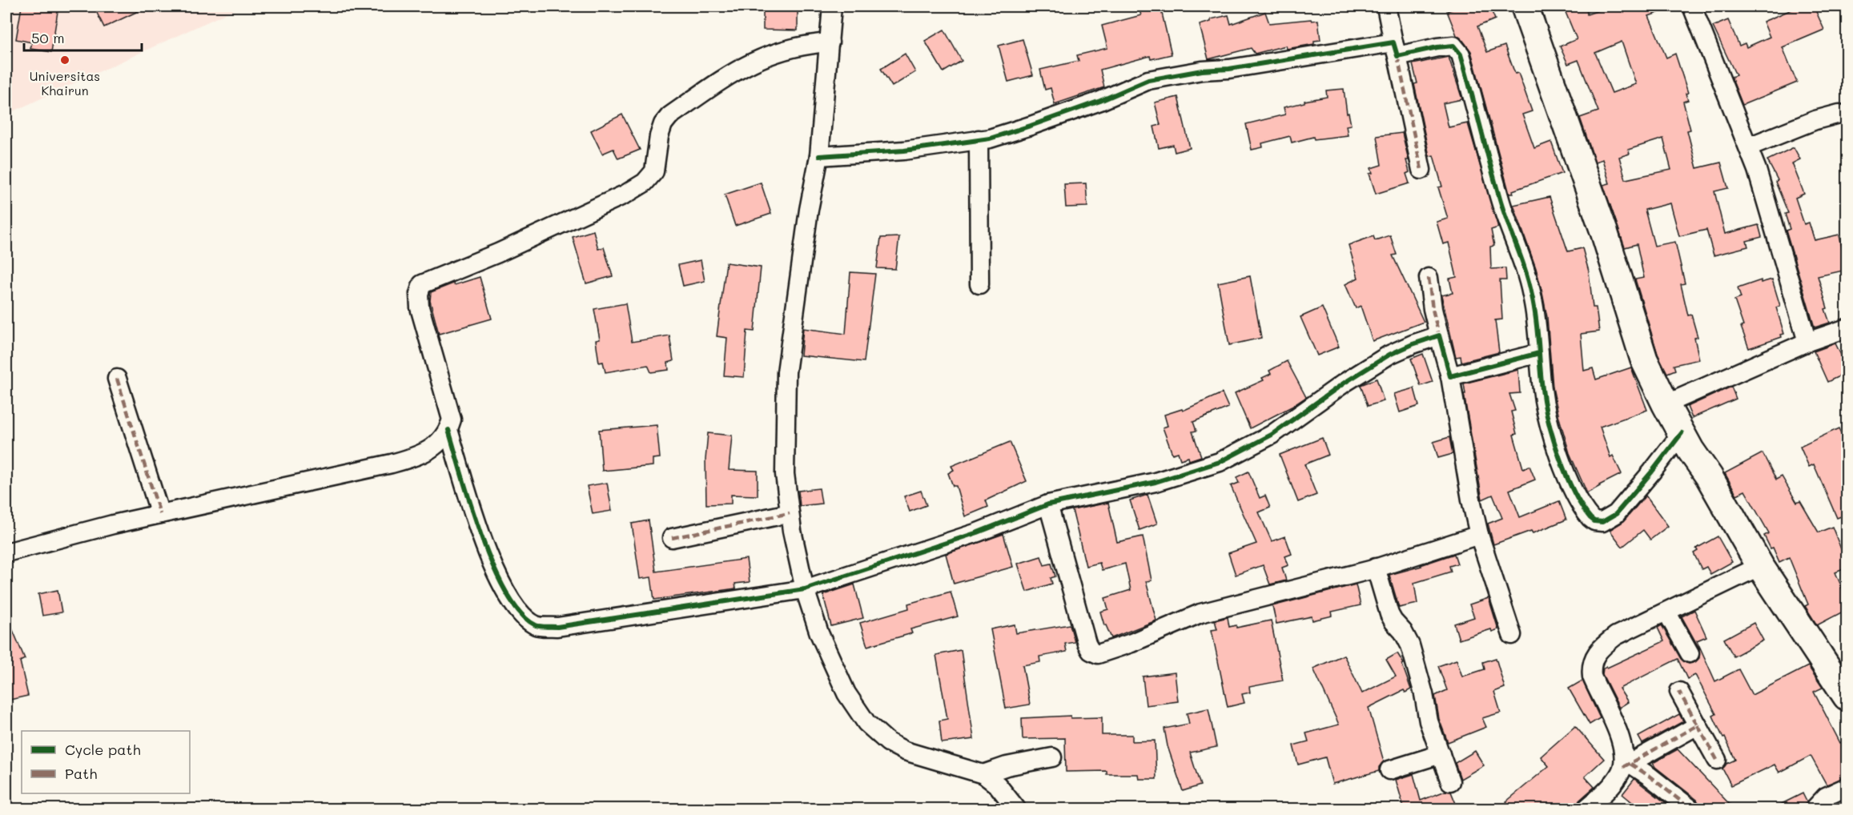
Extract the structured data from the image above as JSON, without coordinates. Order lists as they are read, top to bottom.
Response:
{
  "places": ["Universitas Khairun"],
  "legend": ["Cycle path", "Path"],
  "scale_bar": "50 m"
}
